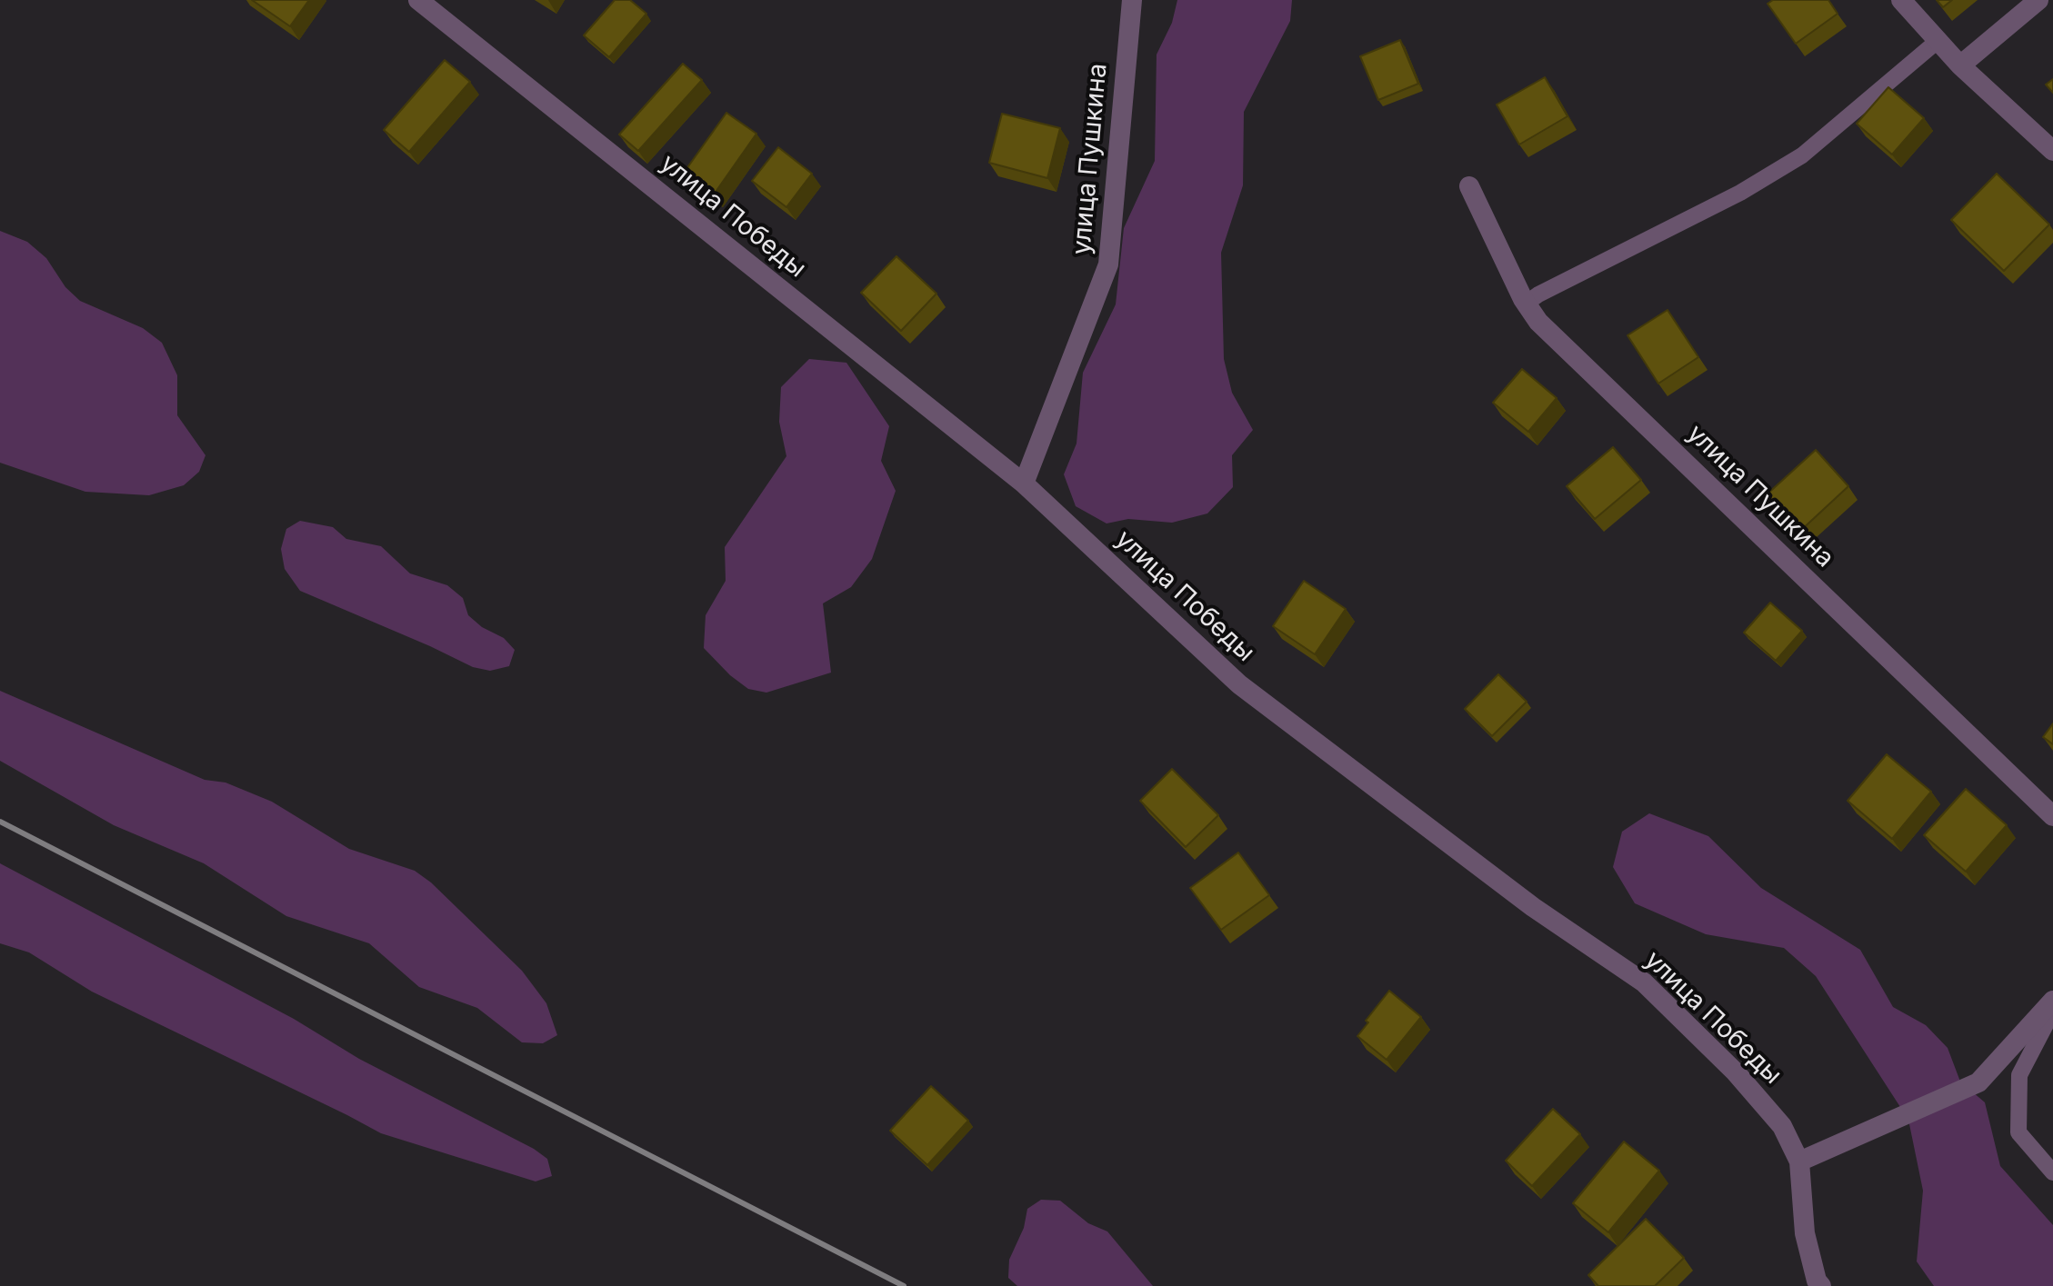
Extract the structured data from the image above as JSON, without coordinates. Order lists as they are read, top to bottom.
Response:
{
  "streets": {
    "street": ["улица Пушкина", "улица Победы"]
  },
  "crossings": [
    ["улица Пушкина", "улица Победы"]
  ]
}
